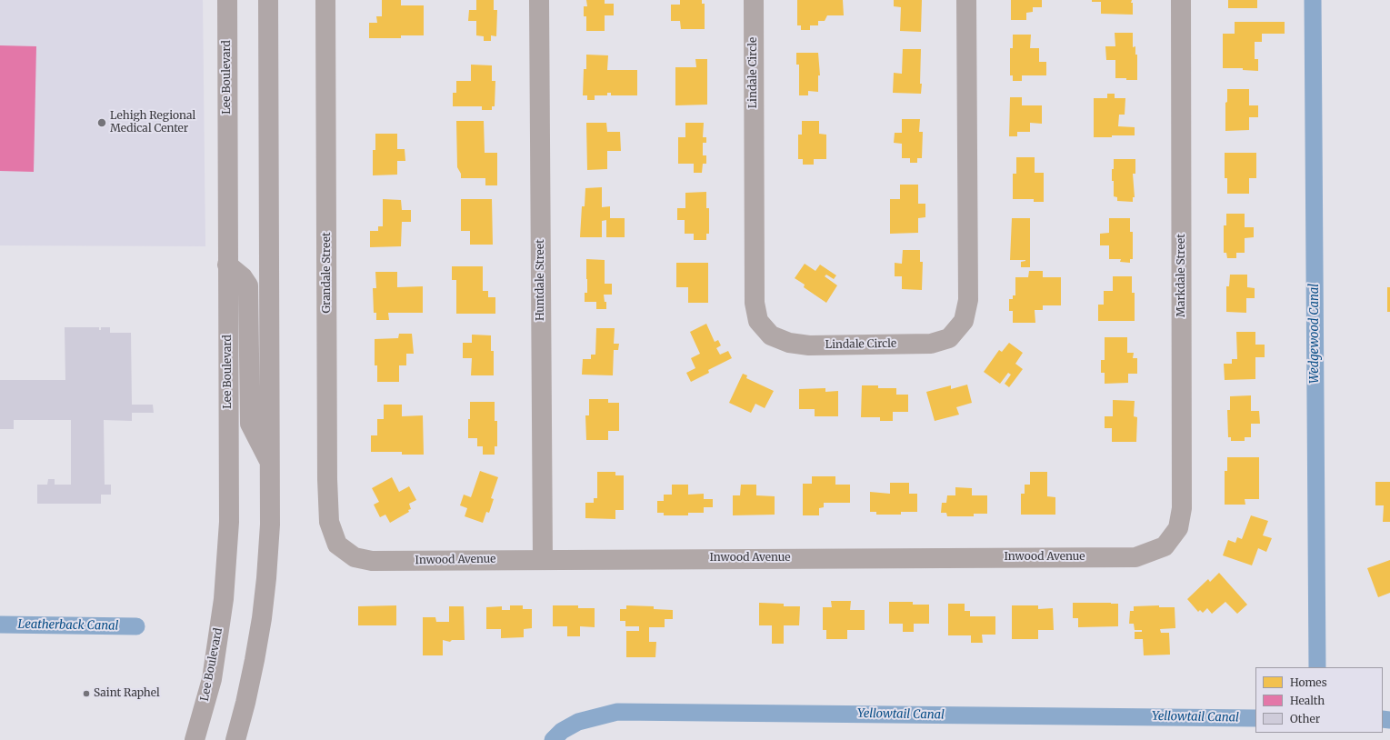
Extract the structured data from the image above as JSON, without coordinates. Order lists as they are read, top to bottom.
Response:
{
  "streets": {
    "main road": ["Lee Boulevard"],
    "street": [
      "Lindale Circle",
      "Grandale Street",
      "Markdale Street",
      "Huntdale Street",
      "Inwood Avenue"
    ]
  },
  "crossings": [
    ["Grandale Street", "Inwood Avenue"],
    ["Markdale Street", "Inwood Avenue"],
    ["Huntdale Street", "Inwood Avenue"]
  ],
  "water": ["Wedgewood Canal", "Leatherback Canal", "Yellowtail Canal"],
  "places": ["Lehigh Regional Medical Center", "Saint Raphel"],
  "legend": ["Homes", "Health", "Other"]
}
